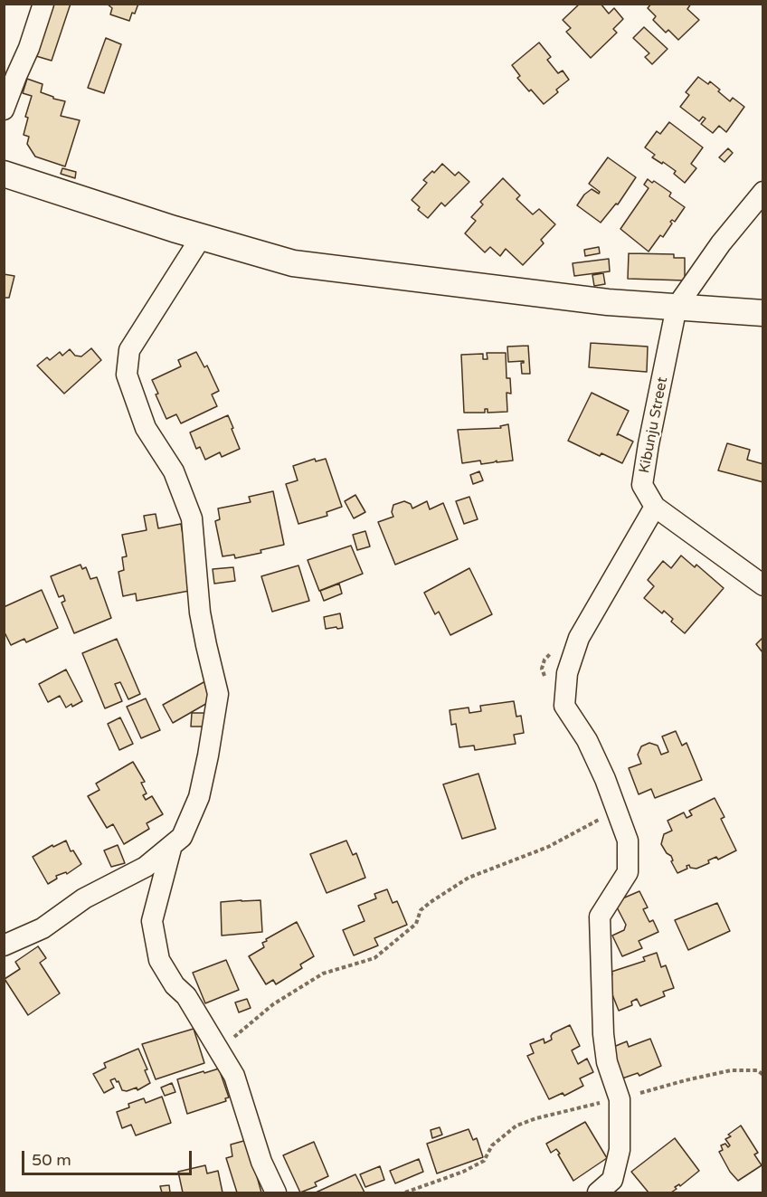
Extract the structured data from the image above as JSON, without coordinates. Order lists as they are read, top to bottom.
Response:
{
  "streets": {
    "street": ["Kibunju Street"]
  },
  "scale_bar": "50 m"
}
